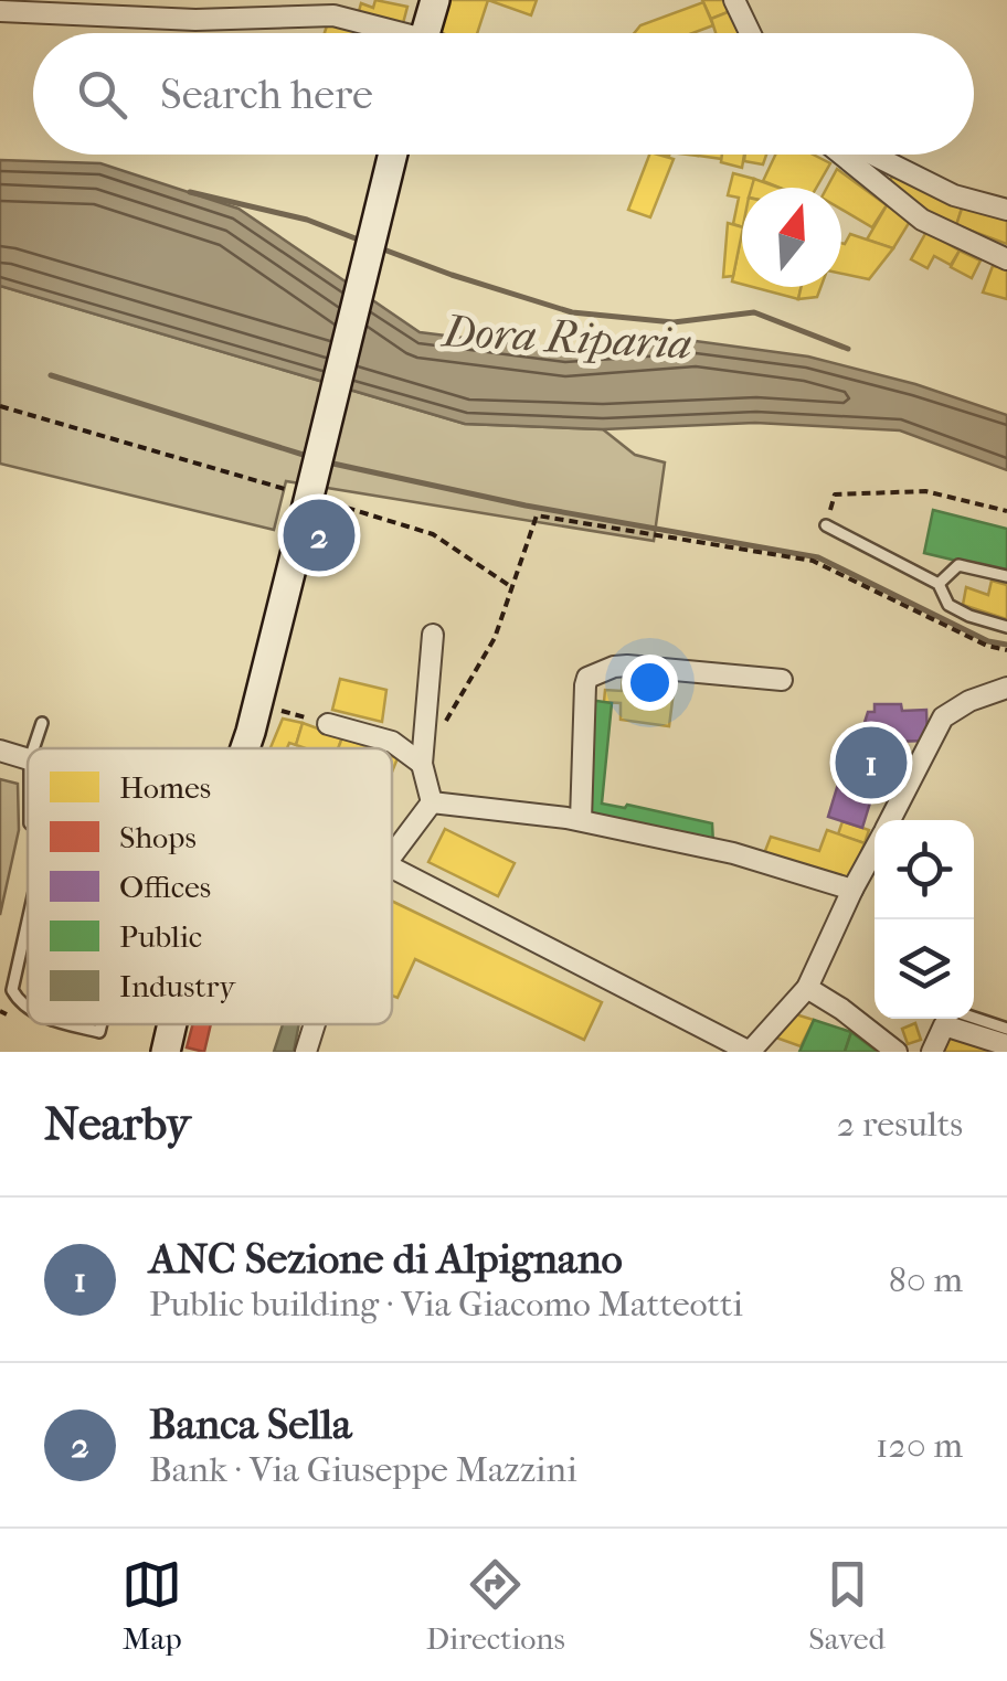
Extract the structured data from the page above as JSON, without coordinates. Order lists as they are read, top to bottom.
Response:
{
  "water": ["Dora Riparia"],
  "legend": [
    "Homes",
    "Shops",
    "Offices",
    "Public",
    "Industry"
  ],
  "north": "top",
  "page": {
    "search": "Search here",
    "pins": ["2", "1"],
    "heading": ["Nearby", "2 results"],
    "list": [
      {
        "mark": "1",
        "name": "ANC Sezione di Alpignano",
        "note": "Public building · Via Giacomo Matteotti",
        "value": "80 m"
      },
      {
        "mark": "2",
        "name": "Banca Sella",
        "note": "Bank · Via Giuseppe Mazzini",
        "value": "120 m"
      }
    ],
    "nav": ["Map", "Directions", "Saved"]
  }
}
